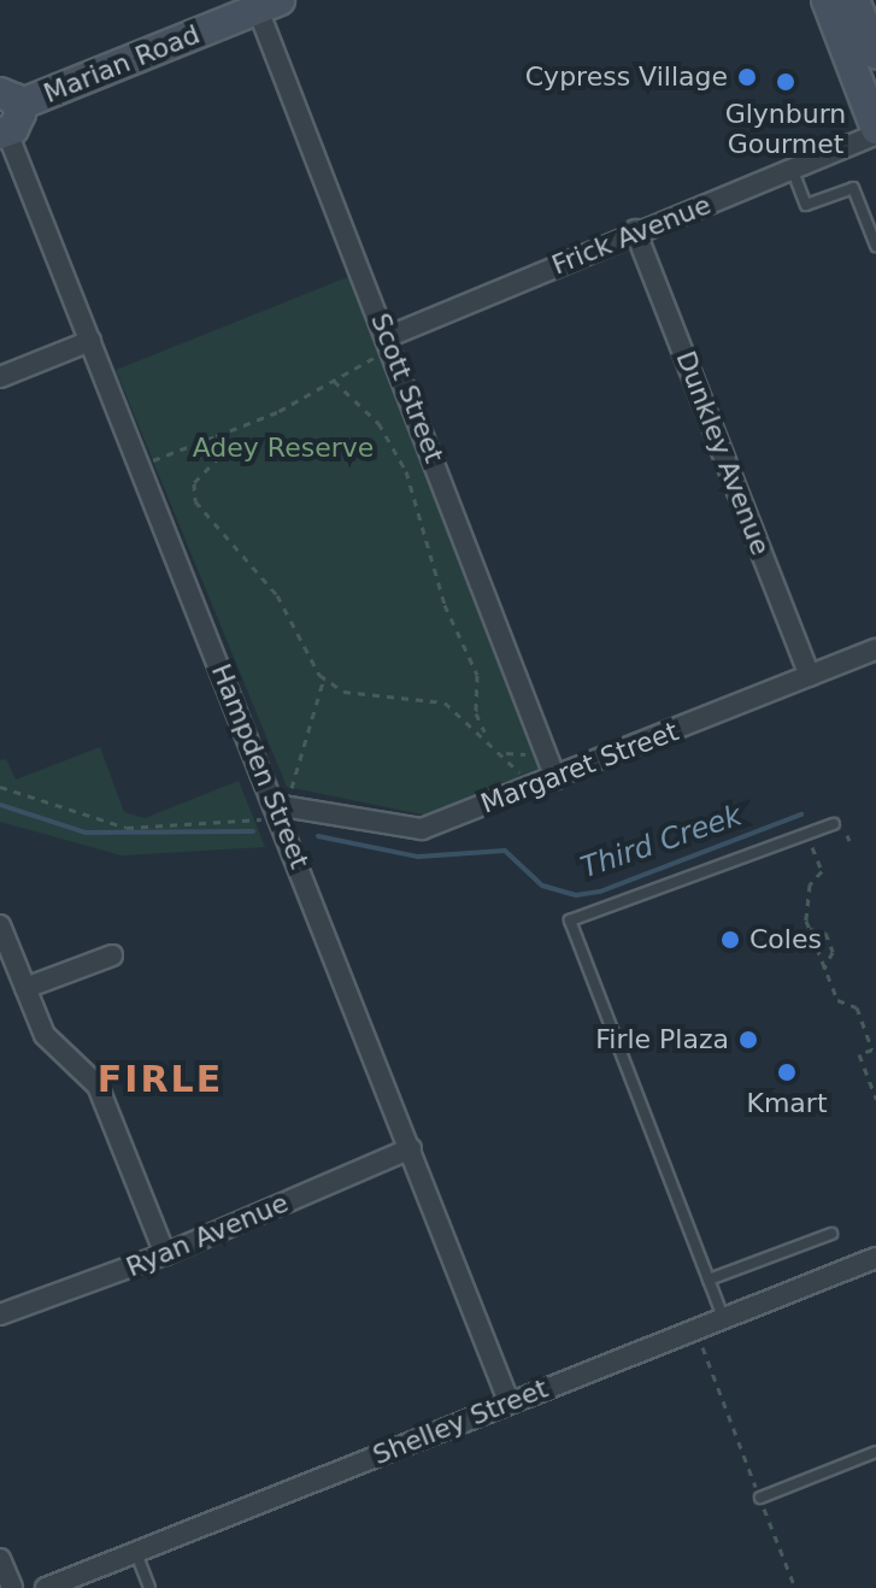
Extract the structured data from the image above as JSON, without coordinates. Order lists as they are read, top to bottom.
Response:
{
  "streets": {
    "street": [
      "Marian Road",
      "Frick Avenue",
      "Scott Street",
      "Dunkley Avenue",
      "Hampden Street",
      "Margaret Street",
      "Ryan Avenue",
      "Shelley Street"
    ]
  },
  "crossings": [
    ["Marian Road", "Scott Street"],
    ["Frick Avenue", "Scott Street"],
    ["Frick Avenue", "Dunkley Avenue"],
    ["Scott Street", "Margaret Street"],
    ["Dunkley Avenue", "Margaret Street"],
    ["Hampden Street", "Margaret Street"],
    ["Hampden Street", "Ryan Avenue"],
    ["Hampden Street", "Shelley Street"]
  ],
  "districts": ["FIRLE"],
  "water": ["Third Creek"],
  "parks": ["Adey Reserve"],
  "places": [
    "Cypress Village",
    "Glynburn Gourmet",
    "Coles",
    "Firle Plaza",
    "Kmart"
  ]
}
